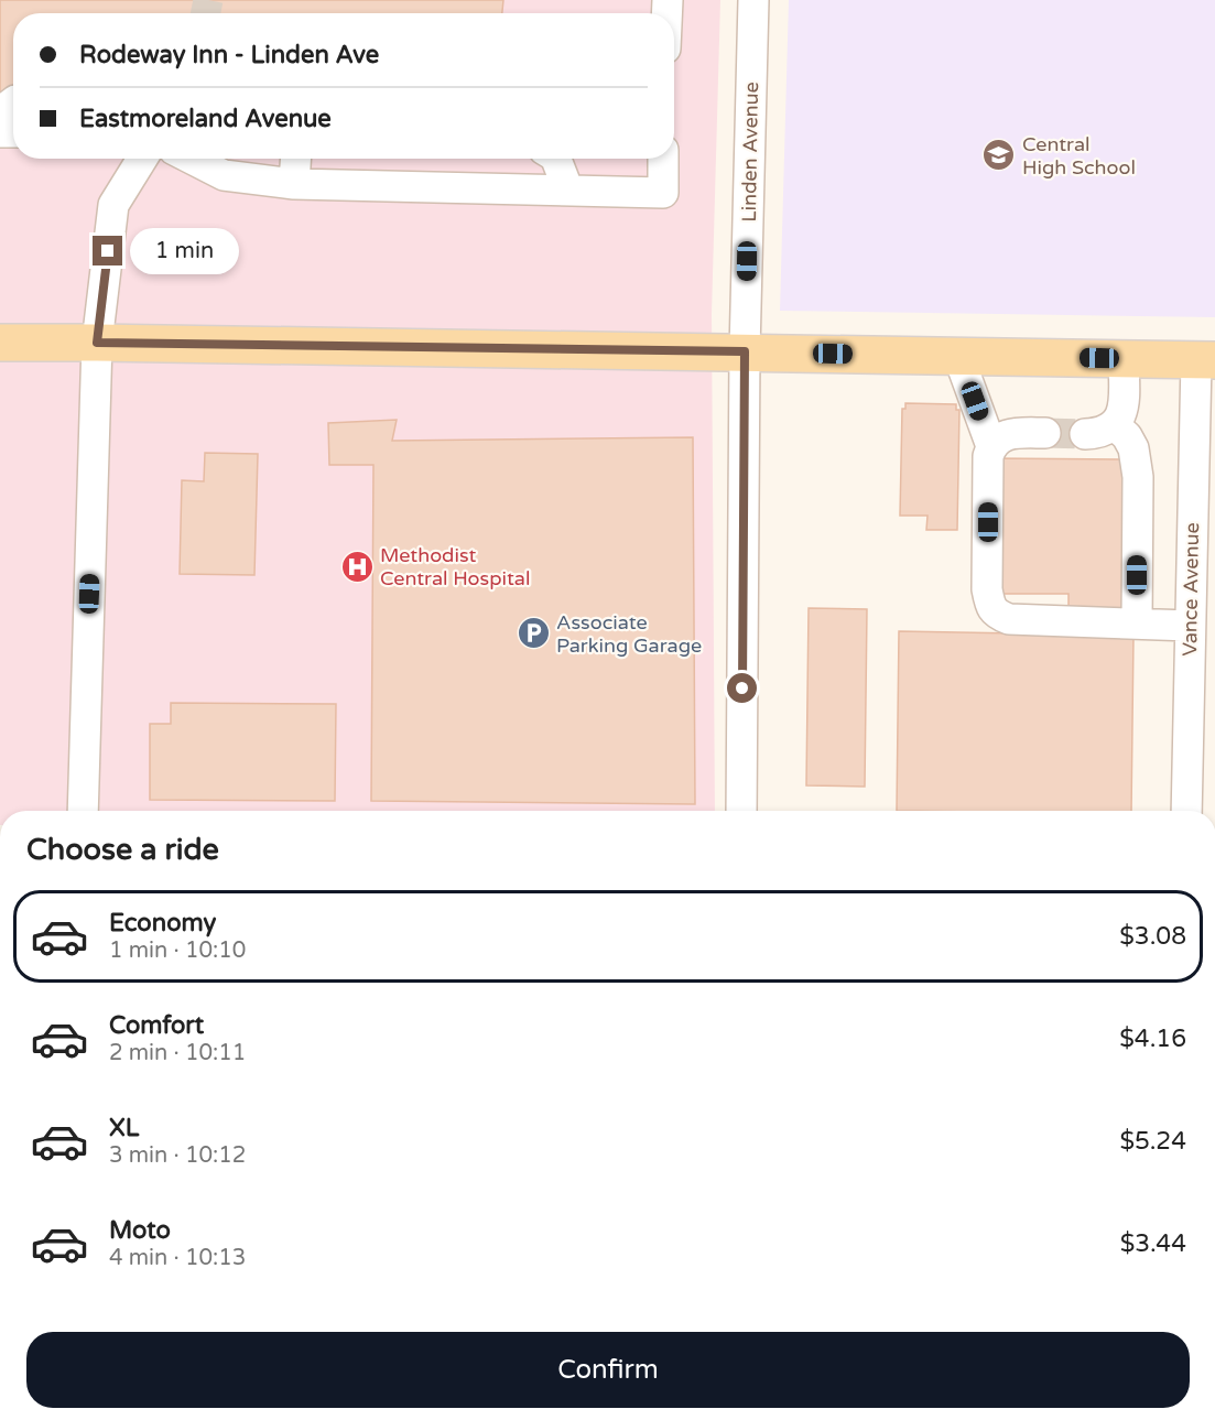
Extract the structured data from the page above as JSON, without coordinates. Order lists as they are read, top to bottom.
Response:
{
  "streets": {
    "street": ["Linden Avenue", "Vance Avenue"]
  },
  "places": {
    "school or university": ["Central High School"],
    "hospital": ["Methodist Central Hospital"],
    "parking": ["Associate Parking Garage"]
  },
  "page": {
    "banner": ["Rodeway Inn - Linden Ave", "Eastmoreland Avenue"],
    "bubble": "1 min",
    "heading": "Choose a ride",
    "list": [
      {
        "name": "Economy",
        "note": "1 min · 10:10",
        "value": "$3.08"
      },
      {
        "name": "Comfort",
        "note": "2 min · 10:11",
        "value": "$4.16"
      },
      {
        "name": "XL",
        "note": "3 min · 10:12",
        "value": "$5.24"
      },
      {
        "name": "Moto",
        "note": "4 min · 10:13",
        "value": "$3.44"
      }
    ],
    "buttons": "Confirm"
  }
}
